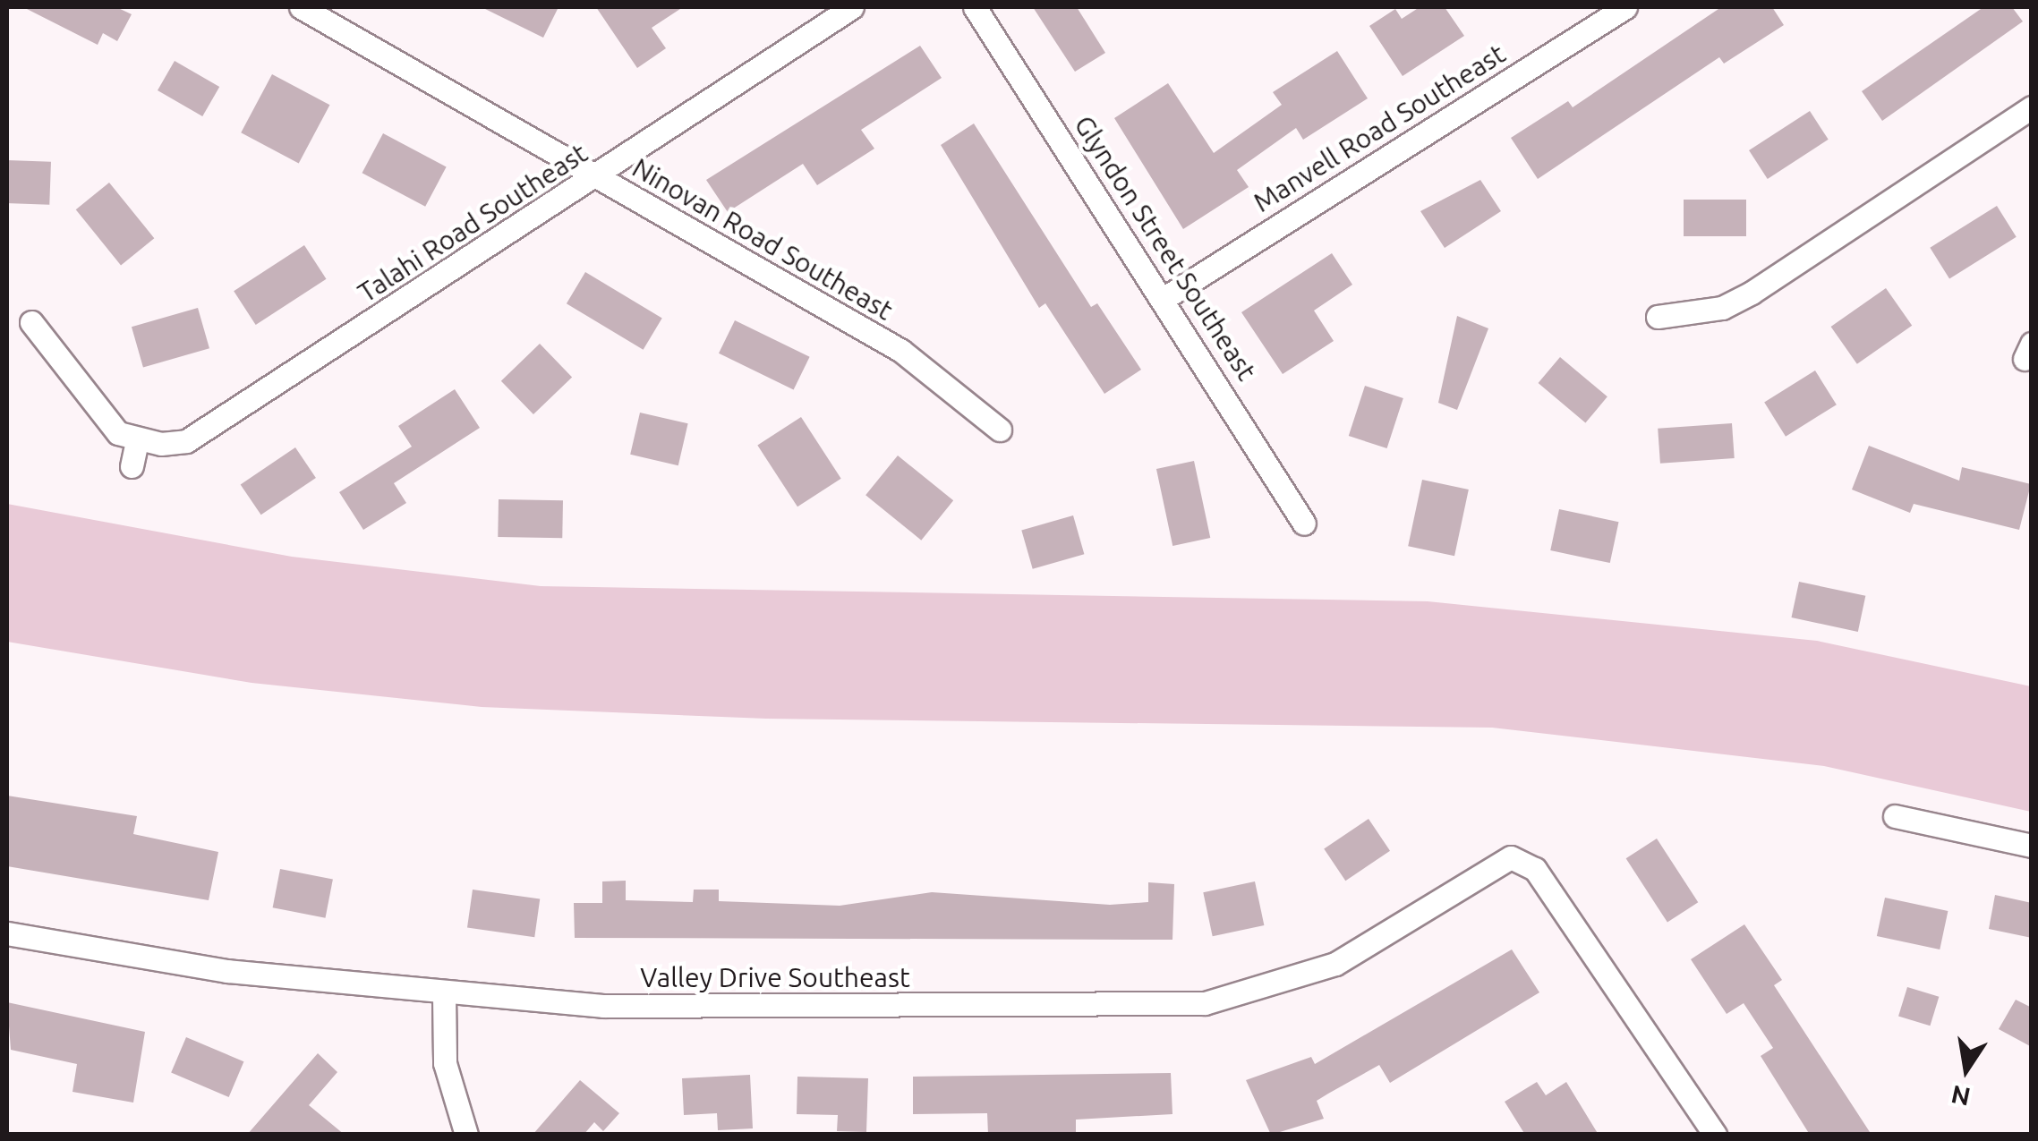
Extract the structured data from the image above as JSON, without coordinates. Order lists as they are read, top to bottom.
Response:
{
  "streets": {
    "street": [
      "Manvell Road Southeast",
      "Talahi Road Southeast",
      "Ninovan Road Southeast",
      "Glyndon Street Southeast",
      "Valley Drive Southeast"
    ]
  },
  "crossings": [
    ["Manvell Road Southeast", "Glyndon Street Southeast"],
    ["Talahi Road Southeast", "Ninovan Road Southeast"]
  ],
  "north": "bottom"
}
